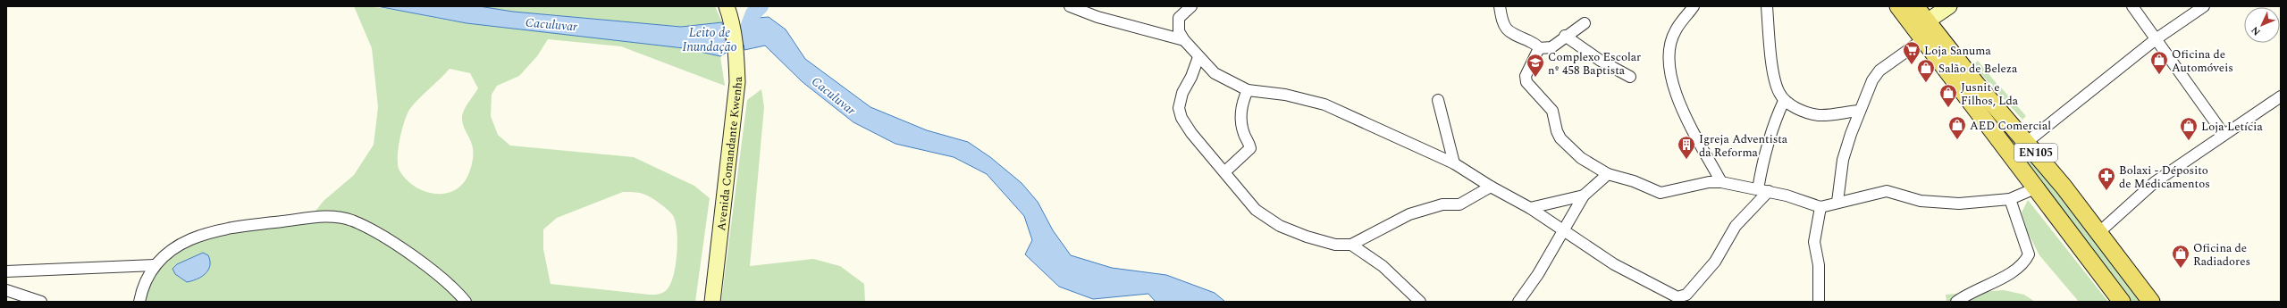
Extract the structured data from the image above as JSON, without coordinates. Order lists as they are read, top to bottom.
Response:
{
  "streets": {
    "main road": ["EN105", "Avenida Comandante Kwenha"]
  },
  "water": ["Caculuvar", "Leito de Inundação"],
  "places": {
    "supermarket": ["Loja Sanuma"],
    "shop": [
      "Oficina de Automóveis",
      "Salão de Beleza",
      "Jusnit e Filhos, Lda",
      "AED Comercial",
      "Loja Letícia",
      "Oficina de Radiadores"
    ],
    "school or university": ["Complexo Escolar nº 458 Baptista"],
    "building": ["Igreja Adventista da Reforma"],
    "pharmacy": ["Bolaxi - Déposito de Medicamentos"]
  },
  "north": "bottom left"
}
